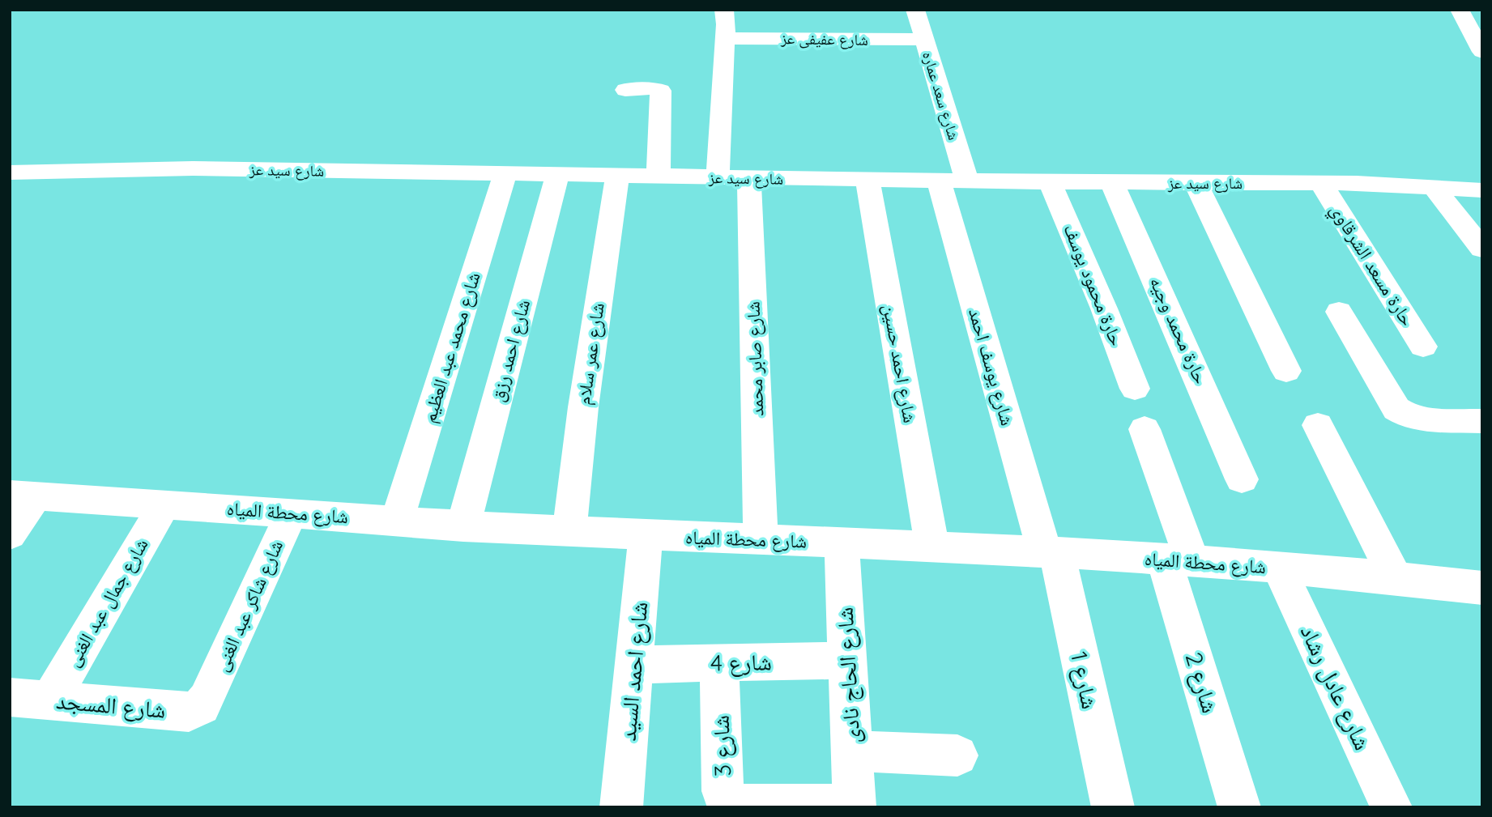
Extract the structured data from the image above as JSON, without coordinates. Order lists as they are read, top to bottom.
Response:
{
  "streets": {
    "street": [
      "شارع عفيفى عز",
      "شارع سعد عماره",
      "شارع سيد عز",
      "حارة مسعد الشرقاوي",
      "حارة محمود يوسف",
      "حارة محمد وجيه",
      "شارع محمد عبد العظيم",
      "شارع احمد رزق",
      "شارع عمر سلام",
      "شارع صابر محمد",
      "شارع احمد حسين",
      "شارع يوسف احمد",
      "شارع محطة المياه",
      "شارع جمال عبد الغنى",
      "شارع شاكر عبد الغنى",
      "شارع 4",
      "شارع احمد السيد",
      "شارع الحاج نادى",
      "شارع 1",
      "شارع 2",
      "شارع عادل رشاد",
      "شارع المسجد",
      "شارع 3"
    ]
  },
  "crossings": [
    ["شارع عفيفى عز", "شارع سعد عماره"],
    ["شارع سعد عماره", "شارع سيد عز"],
    ["شارع سعد عماره", "شارع يوسف احمد"],
    ["شارع سيد عز", "حارة مسعد الشرقاوي"],
    ["شارع سيد عز", "حارة محمود يوسف"],
    ["شارع سيد عز", "حارة محمد وجيه"],
    ["شارع سيد عز", "شارع محمد عبد العظيم"],
    ["شارع سيد عز", "شارع احمد رزق"],
    ["شارع سيد عز", "شارع عمر سلام"],
    ["شارع سيد عز", "شارع صابر محمد"],
    ["شارع سيد عز", "شارع احمد حسين"],
    ["شارع سيد عز", "شارع يوسف احمد"],
    ["شارع محمد عبد العظيم", "شارع محطة المياه"],
    ["شارع احمد رزق", "شارع محطة المياه"],
    ["شارع عمر سلام", "شارع محطة المياه"],
    ["شارع صابر محمد", "شارع محطة المياه"],
    ["شارع احمد حسين", "شارع محطة المياه"],
    ["شارع يوسف احمد", "شارع محطة المياه"],
    ["شارع يوسف احمد", "شارع 1"],
    ["شارع محطة المياه", "شارع جمال عبد الغنى"],
    ["شارع محطة المياه", "شارع شاكر عبد الغنى"],
    ["شارع محطة المياه", "شارع احمد السيد"],
    ["شارع محطة المياه", "شارع الحاج نادى"],
    ["شارع محطة المياه", "شارع 1"],
    ["شارع محطة المياه", "شارع 2"],
    ["شارع محطة المياه", "شارع عادل رشاد"],
    ["شارع جمال عبد الغنى", "شارع المسجد"],
    ["شارع شاكر عبد الغنى", "شارع المسجد"],
    ["شارع 4", "شارع احمد السيد"],
    ["شارع 4", "شارع الحاج نادى"],
    ["شارع 4", "شارع 3"],
    ["شارع الحاج نادى", "شارع 3"]
  ]
}
